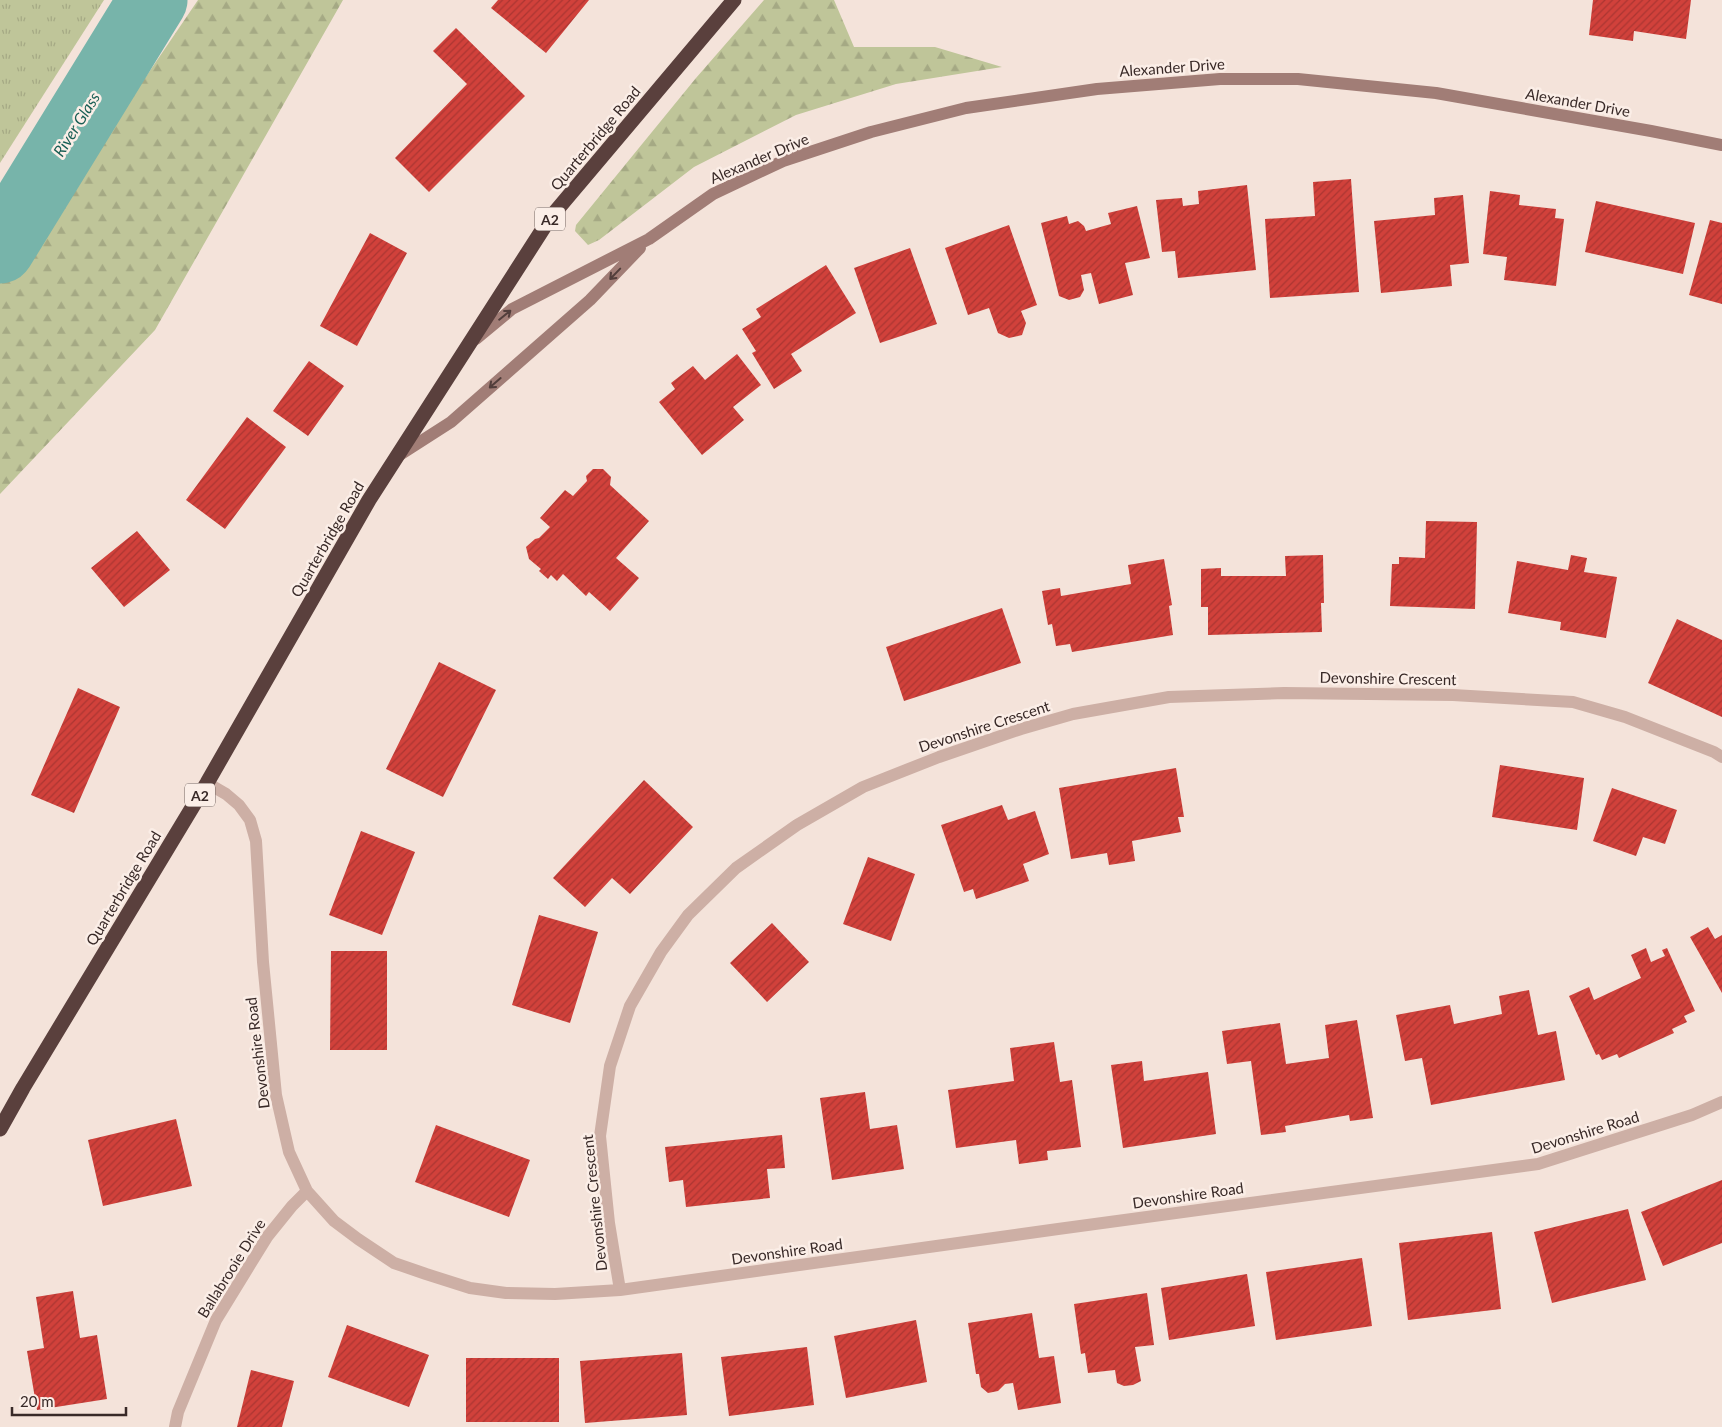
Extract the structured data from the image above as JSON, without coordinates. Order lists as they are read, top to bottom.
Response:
{
  "streets": {
    "highway": ["Quarterbridge Road", "A2"],
    "main road": ["Alexander Drive"],
    "street": ["Devonshire Crescent", "Devonshire Road", "Ballabrooie Drive"]
  },
  "crossings": [
    ["Alexander Drive", "Quarterbridge Road"],
    ["Quarterbridge Road", "Devonshire Road"],
    ["Devonshire Crescent", "Devonshire Road"],
    ["Devonshire Road", "Ballabrooie Drive"]
  ],
  "water": ["River Glass"],
  "scale_bar": "20 m"
}
